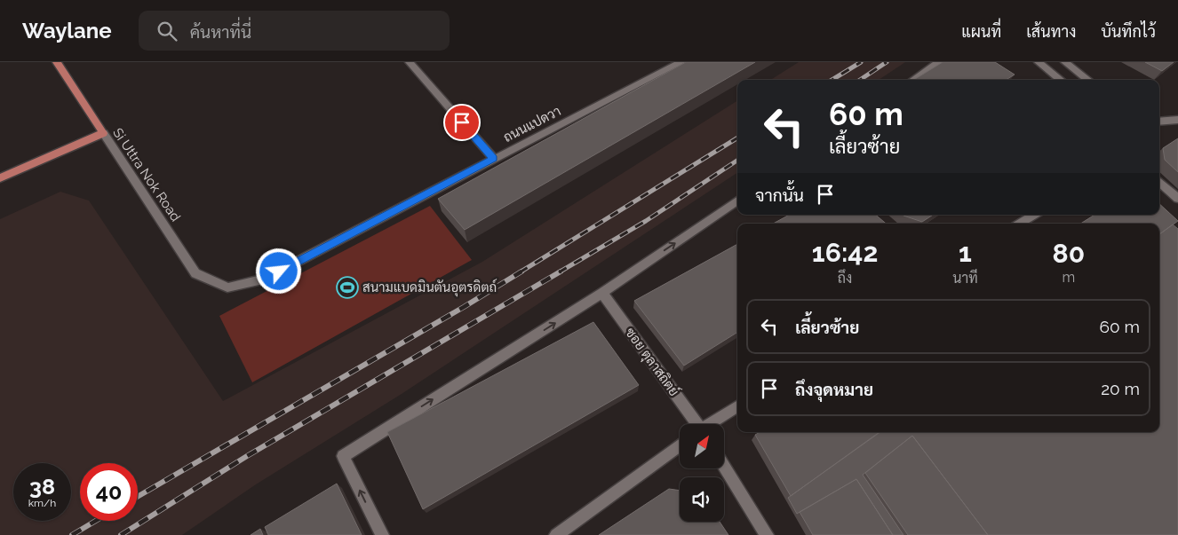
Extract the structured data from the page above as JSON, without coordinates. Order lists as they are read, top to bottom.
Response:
{
  "streets": {
    "main road": ["Si Uttra Nok Road"],
    "street": ["ถนนแปดวา", "ซอย ตุลาสถิตย์"]
  },
  "crossings": [
    ["ถนนแปดวา", "Si Uttra Nok Road"]
  ],
  "places": {
    "sports": ["สนามแบดมินตันอุตรดิตถ์"]
  },
  "north": "top right",
  "page": {
    "header": "Waylane",
    "search": "ค้นหาที่นี่",
    "nav": ["แผนที่", "เส้นทาง", "บันทึกไว้"],
    "turn": ["60 m", "เลี้ยวซ้าย"],
    "then": "จากนั้น",
    "eta": [
      "16:42",
      "ถึง",
      "1",
      "นาที",
      "80",
      "m"
    ],
    "list": [
      {
        "name": "เลี้ยวซ้าย",
        "value": "60 m"
      },
      {
        "name": "ถึงจุดหมาย",
        "value": "20 m"
      }
    ],
    "speed": "38 km/h",
    "limit": "40"
  }
}
